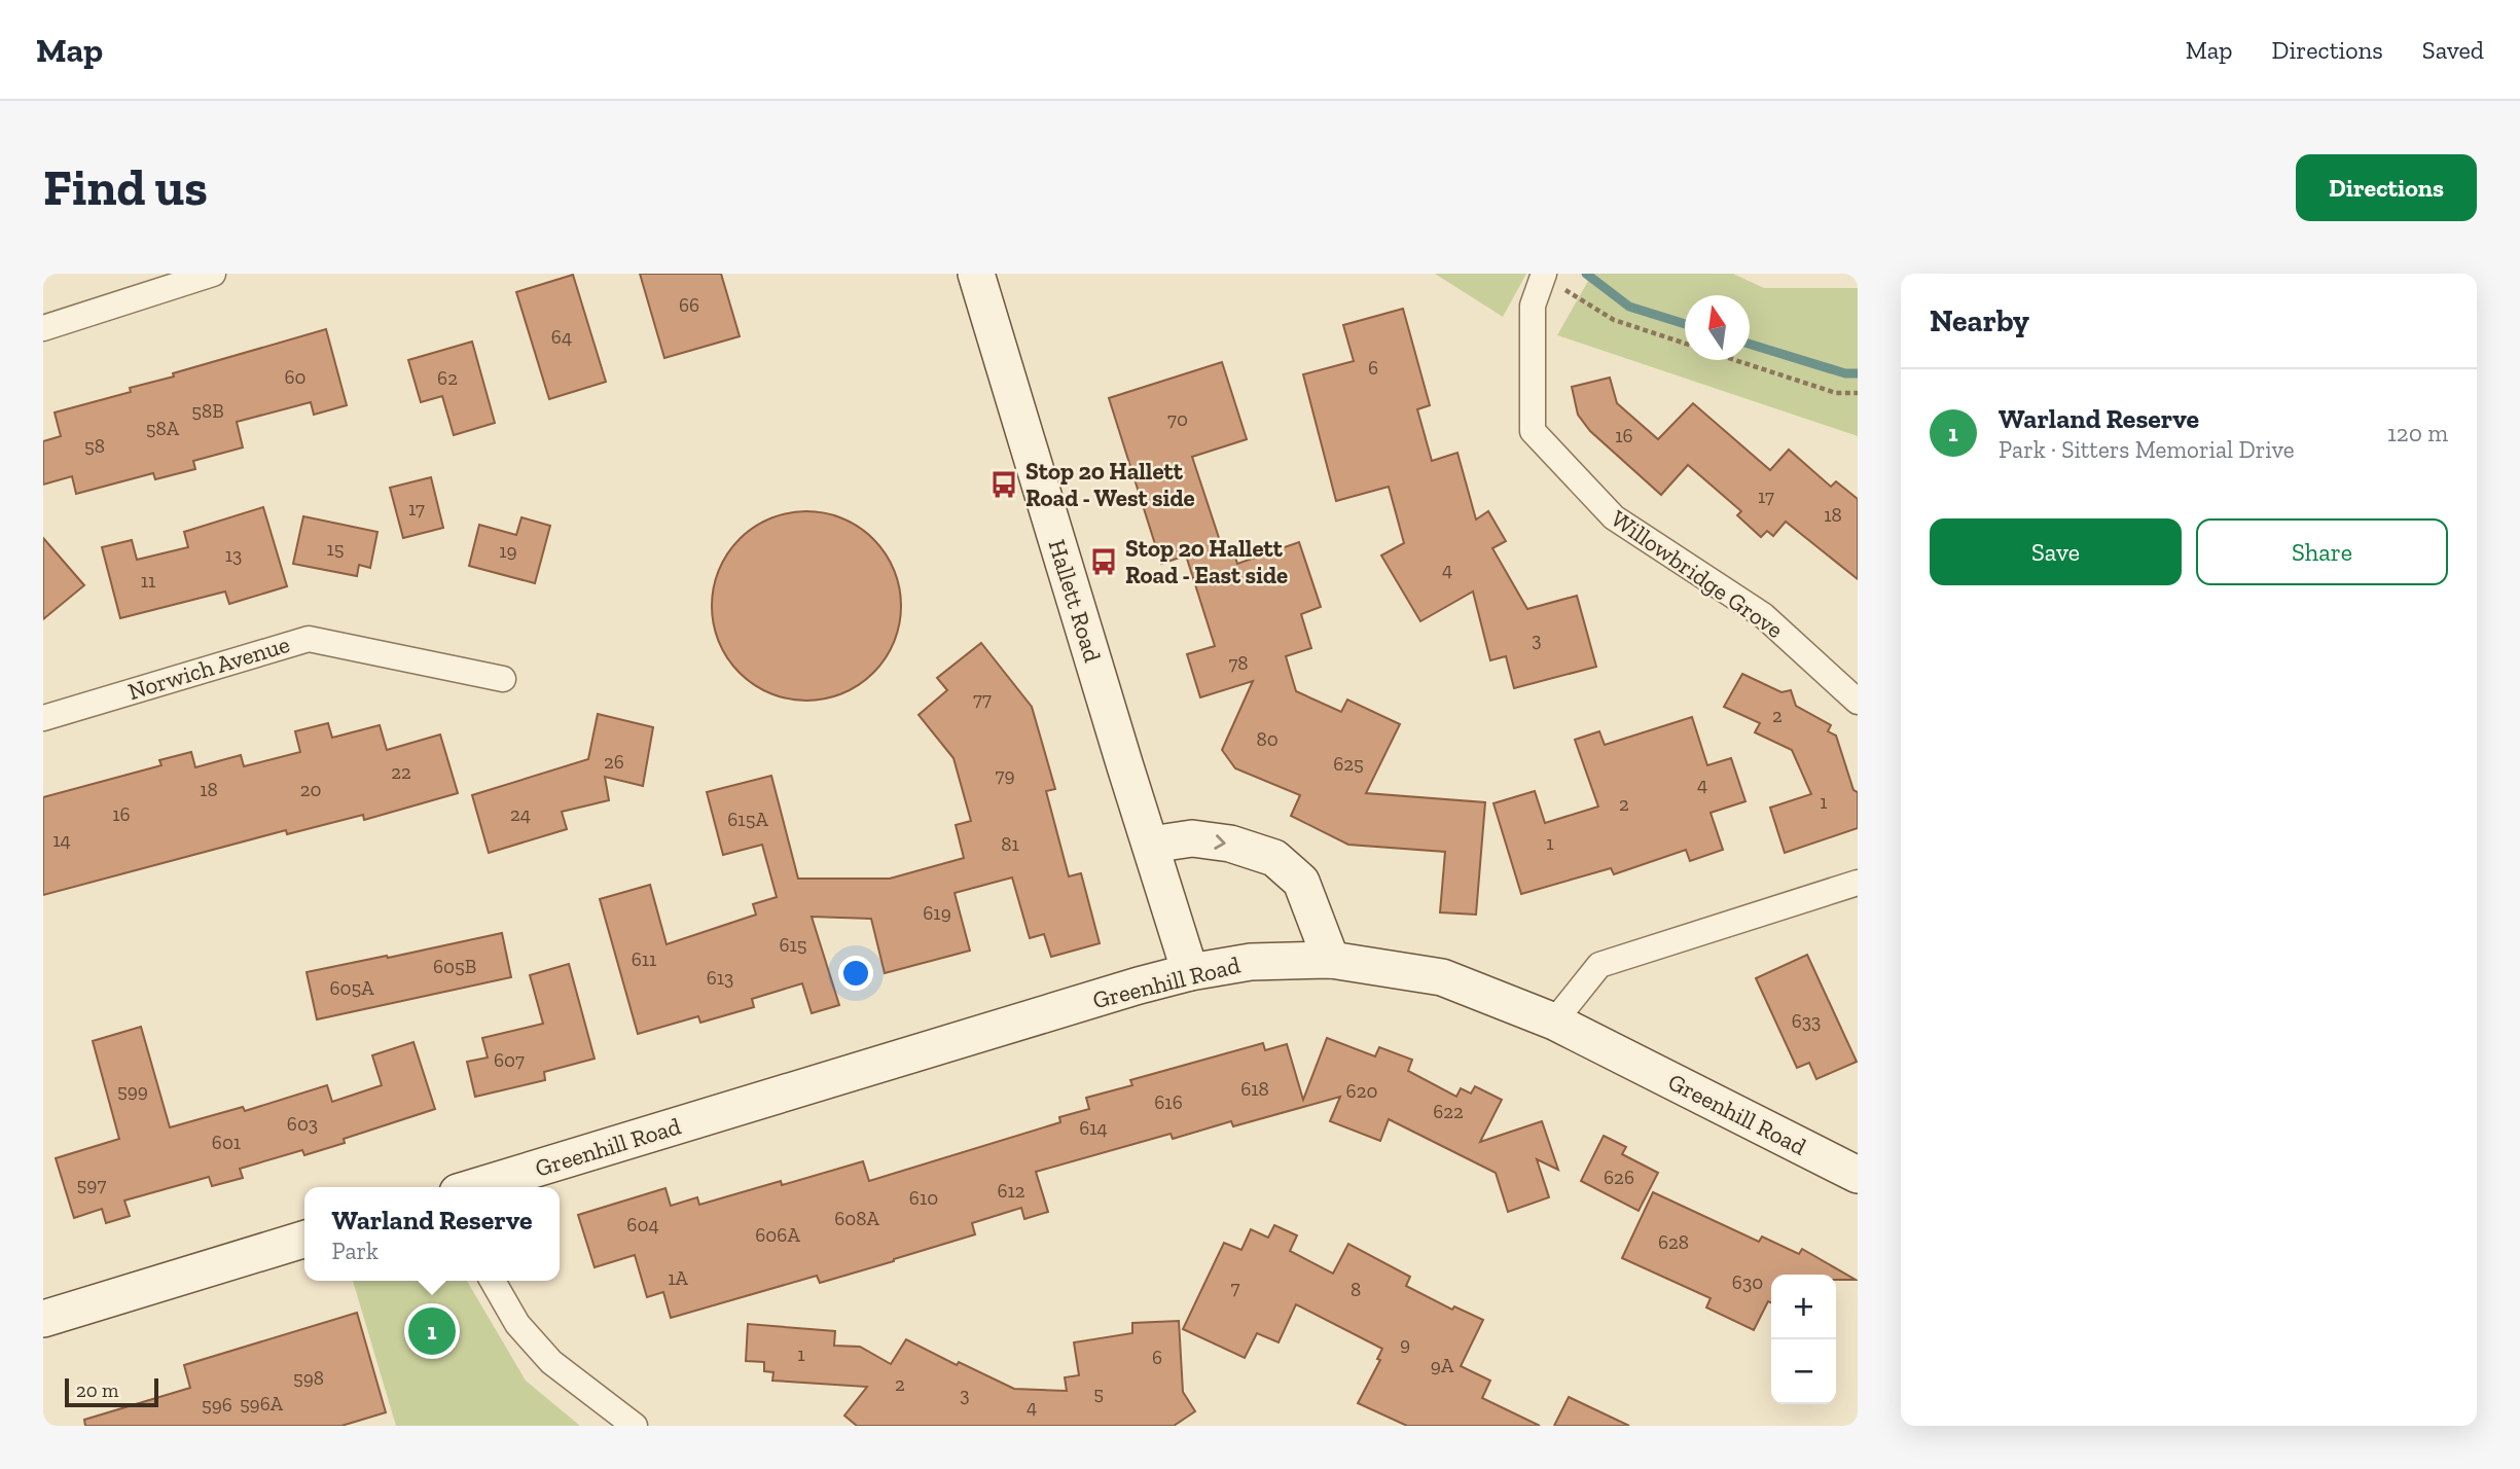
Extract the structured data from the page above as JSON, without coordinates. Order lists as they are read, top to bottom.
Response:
{
  "streets": {
    "main road": ["Hallett Road", "Greenhill Road"],
    "street": ["Willowbridge Grove", "Norwich Avenue"]
  },
  "crossings": [
    ["Hallett Road", "Greenhill Road"]
  ],
  "places": {
    "bus stop": ["Stop 20 Hallett Road - West side", "Stop 20 Hallett Road - East side"]
  },
  "house_numbers": [
    "66",
    "64",
    "6",
    "60",
    "62",
    "58B",
    "70",
    "58A",
    "16",
    "58",
    "17",
    "17",
    "18",
    "15",
    "19",
    "13",
    "4",
    "11",
    "3",
    "78",
    "77",
    "2",
    "80",
    "26",
    "625",
    "22",
    "79",
    "4",
    "18",
    "20",
    "1",
    "2",
    "16",
    "24",
    "615A",
    "14",
    "1",
    "81",
    "619",
    "615",
    "611",
    "605B",
    "613",
    "605A",
    "633",
    "607",
    "618",
    "599",
    "620",
    "616",
    "622",
    "603",
    "614",
    "601",
    "626",
    "597",
    "612",
    "610",
    "608A",
    "604",
    "606A",
    "628",
    "1A",
    "630",
    "7",
    "8",
    "9",
    "1",
    "6",
    "9A",
    "598",
    "2",
    "5",
    "3",
    "596A",
    "596",
    "4"
  ],
  "scale_bar": "20 m",
  "north": "top",
  "page": {
    "header": "Map",
    "nav": ["Map", "Directions", "Saved"],
    "buttons": [
      "Directions",
      ["Save", "Share"]
    ],
    "title": "Find us",
    "heading": "Nearby",
    "list": [
      {
        "mark": "1",
        "name": "Warland Reserve",
        "note": "Park · Sitters Memorial Drive",
        "value": "120 m"
      }
    ],
    "popup": ["Warland Reserve", "Park"],
    "map_buttons": ["+", "−"],
    "pins": "1",
    "scale": "20 m"
  }
}
